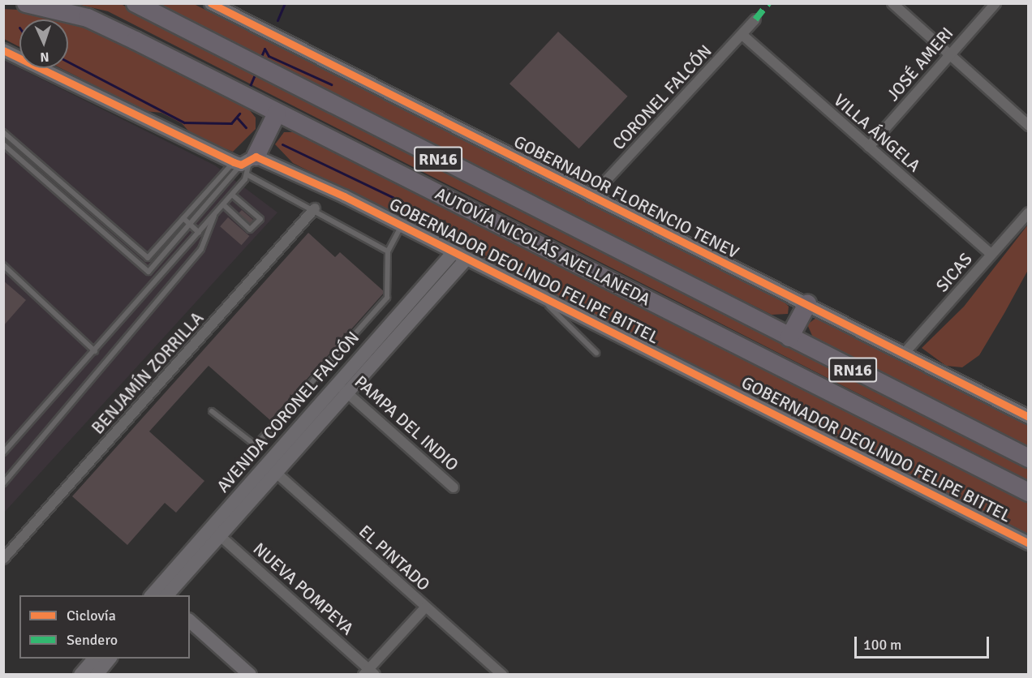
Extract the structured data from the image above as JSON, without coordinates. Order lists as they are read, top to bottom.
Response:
{
  "streets": {
    "highway": ["RN16", "AUTOVÍA NICOLÁS AVELLANEDA"],
    "street": [
      "JOSÉ AMERI",
      "CORONEL FALCÓN",
      "VILLA ÁNGELA",
      "GOBERNADOR FLORENCIO TENEV",
      "GOBERNADOR DEOLINDO FELIPE BITTEL",
      "SICAS",
      "BENJAMÍN ZORRILLA",
      "AVENIDA CORONEL FALCÓN",
      "PAMPA DEL INDIO",
      "EL PINTADO",
      "NUEVA POMPEYA"
    ]
  },
  "crossings": [
    ["JOSÉ AMERI", "VILLA ÁNGELA"],
    ["CORONEL FALCÓN", "VILLA ÁNGELA"],
    ["CORONEL FALCÓN", "GOBERNADOR FLORENCIO TENEV"],
    ["VILLA ÁNGELA", "SICAS"],
    ["GOBERNADOR FLORENCIO TENEV", "SICAS"],
    ["GOBERNADOR DEOLINDO FELIPE BITTEL", "AVENIDA CORONEL FALCÓN"],
    ["AVENIDA CORONEL FALCÓN", "PAMPA DEL INDIO"],
    ["AVENIDA CORONEL FALCÓN", "EL PINTADO"],
    ["AVENIDA CORONEL FALCÓN", "NUEVA POMPEYA"]
  ],
  "legend": ["Ciclovía", "Sendero"],
  "scale_bar": "100 m",
  "north": "bottom"
}
